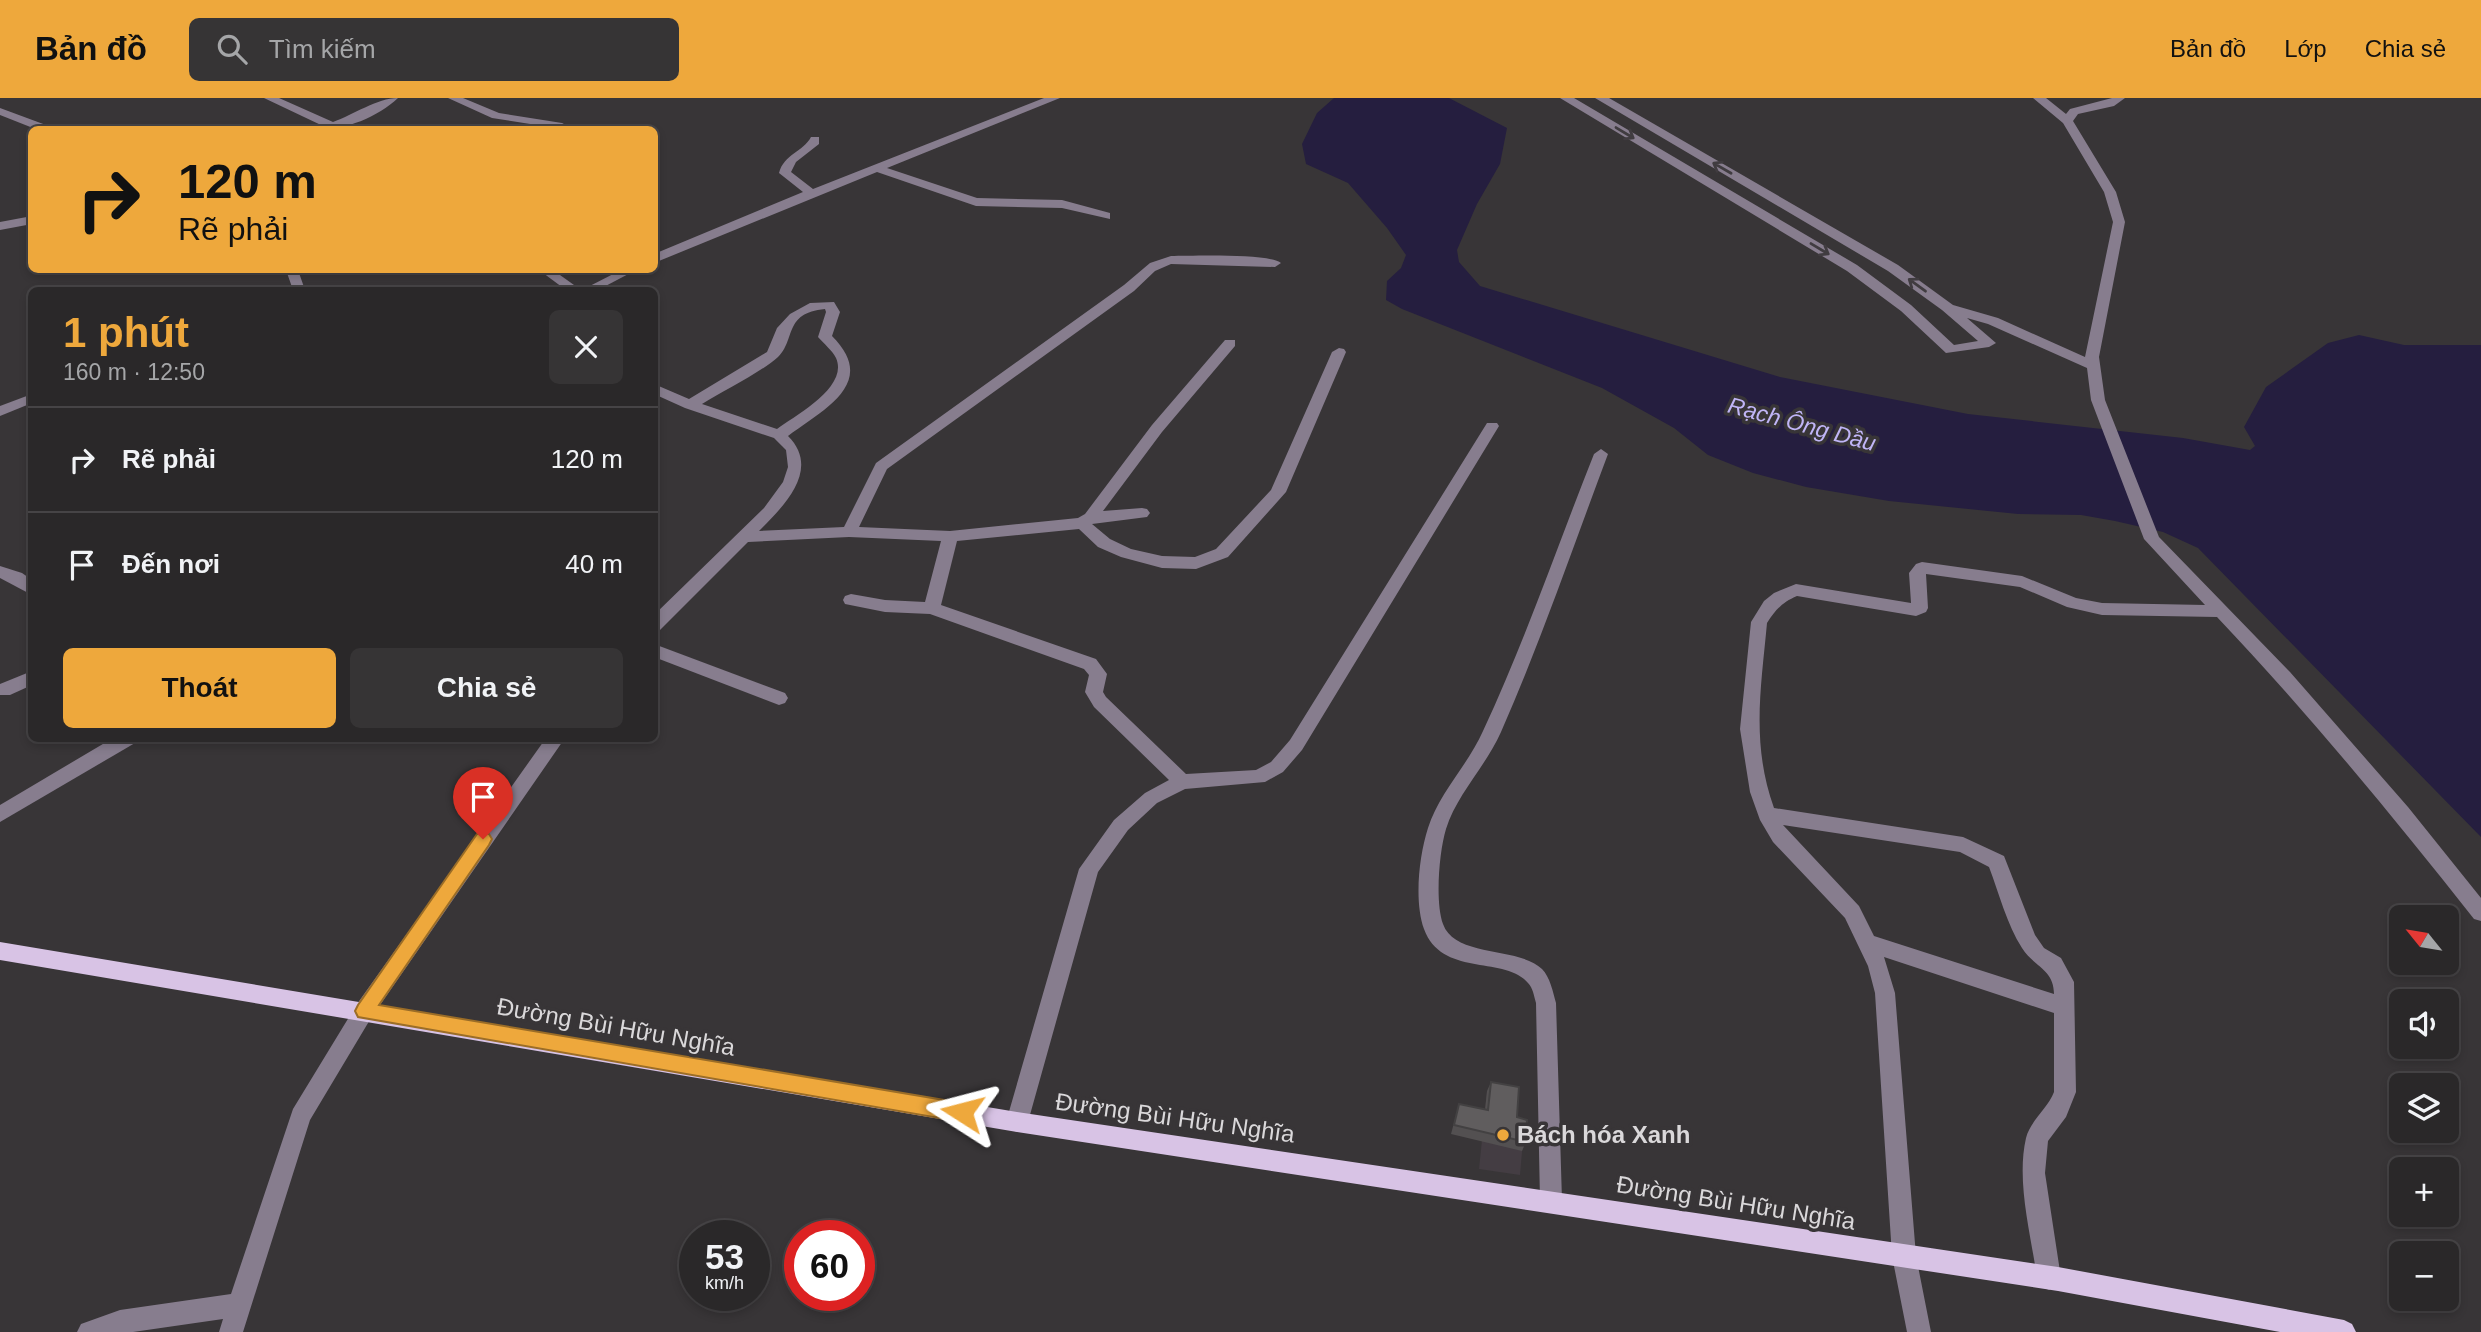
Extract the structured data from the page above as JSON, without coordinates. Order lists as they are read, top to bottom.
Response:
{
  "streets": {
    "main road": ["Đường Bùi Hữu Nghĩa"]
  },
  "water": ["Rạch Ông Dầu"],
  "places": ["Bách hóa Xanh"],
  "north": "top left",
  "page": {
    "header": "Bản đồ",
    "search": "Tìm kiếm",
    "nav": ["Bản đồ", "Lớp", "Chia sẻ"],
    "turn": ["120 m", "Rẽ phải"],
    "heading": ["1 phút", "160 m · 12:50"],
    "list": [
      {
        "name": "Rẽ phải",
        "value": "120 m"
      },
      {
        "name": "Đến nơi",
        "value": "40 m"
      }
    ],
    "buttons": ["Thoát", "Chia sẻ"],
    "map_buttons": ["+", "−"],
    "speed": "53 km/h",
    "limit": "60"
  }
}
